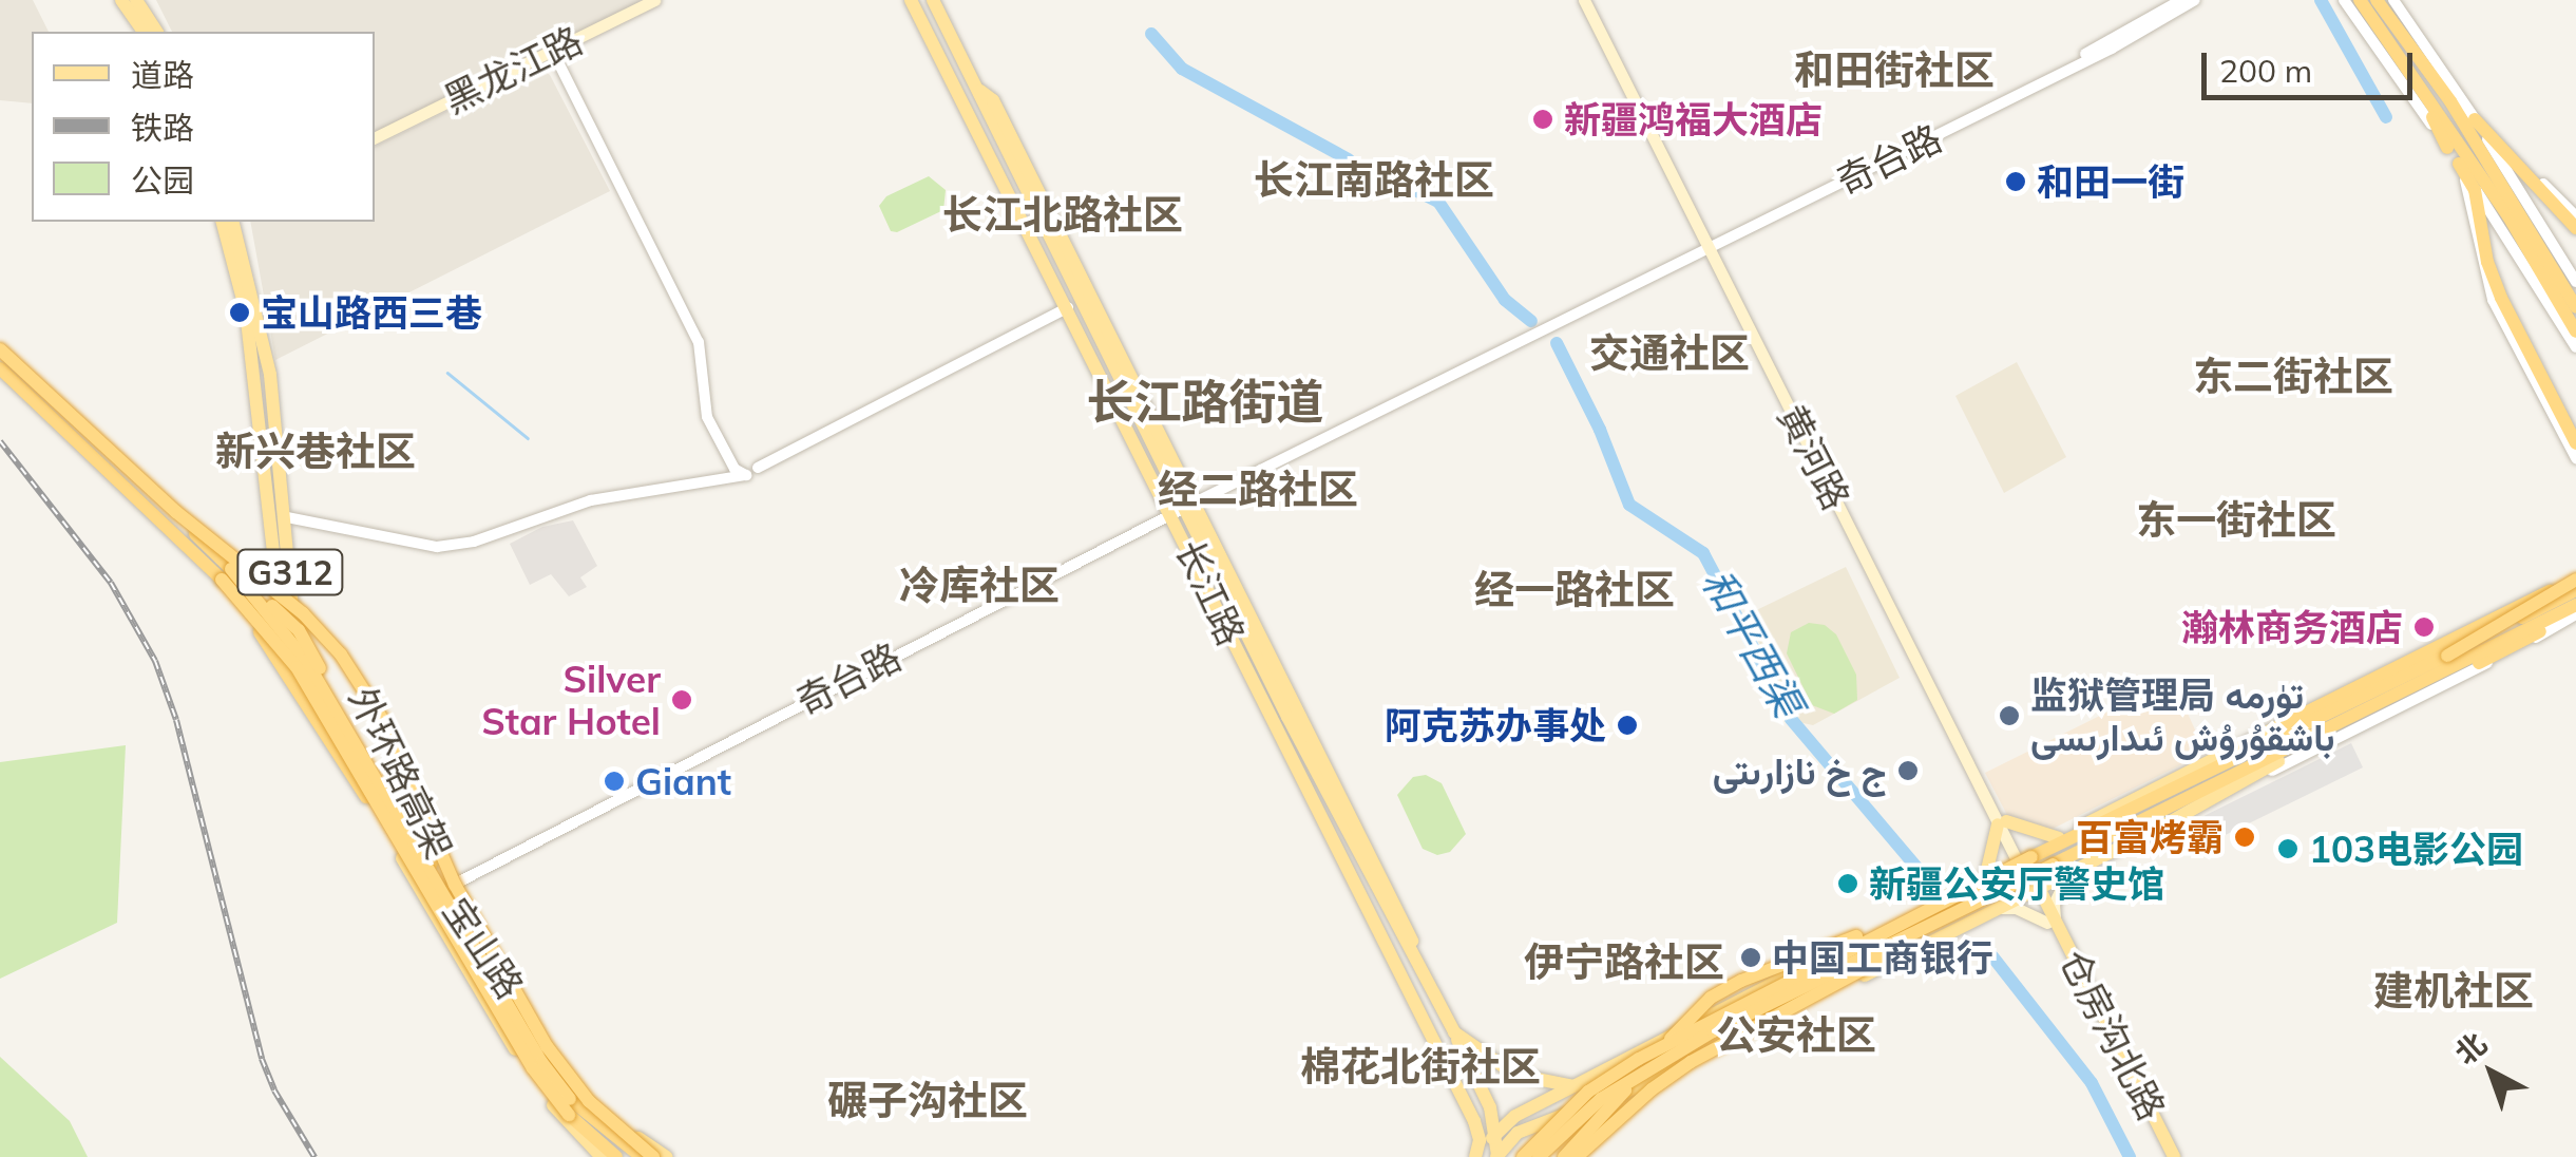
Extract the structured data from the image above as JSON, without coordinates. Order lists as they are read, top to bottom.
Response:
{
  "streets": {
    "highway": ["外环路高架"],
    "main road": [
      "黑龙江路",
      "黄河路",
      "G312",
      "长江路",
      "宝山路",
      "仓房沟北路"
    ],
    "street": ["奇台路"]
  },
  "crossings": [
    ["奇台路", "黄河路"],
    ["奇台路", "长江路"],
    ["奇台路", "宝山路"],
    ["黄河路", "仓房沟北路"]
  ],
  "districts": [
    "和田街社区",
    "长江南路社区",
    "长江北路社区",
    "交通社区",
    "东二街社区",
    "长江路街道",
    "新兴巷社区",
    "经二路社区",
    "东一街社区",
    "冷库社区",
    "经一路社区",
    "伊宁路社区",
    "建机社区",
    "公安社区",
    "棉花北街社区",
    "碾子沟社区"
  ],
  "water": ["和平西渠"],
  "places": [
    "新疆鸿福大酒店",
    "和田一街",
    "宝山路西三巷",
    "瀚林商务酒店",
    "Silver Star Hotel",
    "监狱管理局 تۈرمە باشقۇرۇش ئىدارىسى",
    "阿克苏办事处",
    "ج خ نازارىتى",
    "Giant",
    "百富烤霸",
    "103电影公园",
    "新疆公安厅警史馆",
    "中国工商银行"
  ],
  "legend": ["道路", "铁路", "公园"],
  "scale_bar": "200 m",
  "north": "top left"
}
